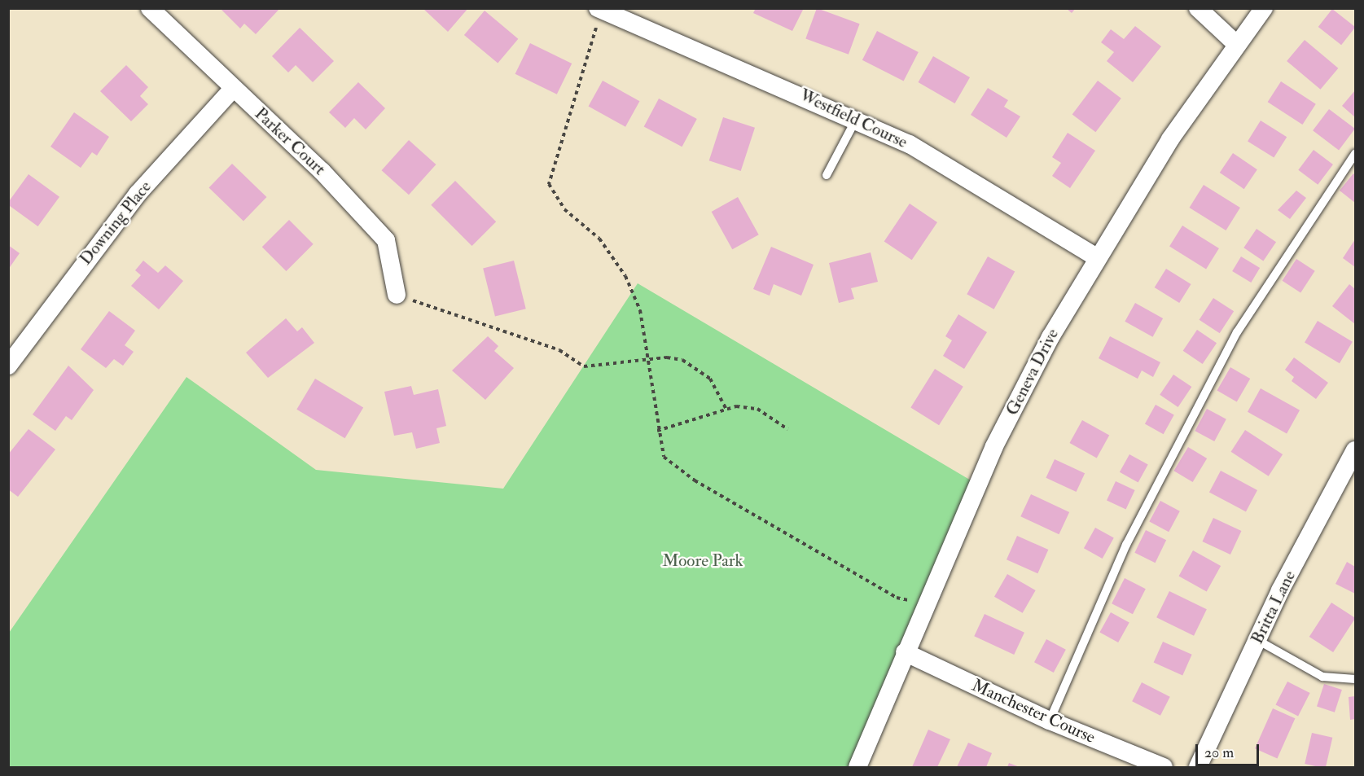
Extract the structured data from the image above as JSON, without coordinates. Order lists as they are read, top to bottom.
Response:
{
  "streets": {
    "street": [
      "Westfield Course",
      "Parker Court",
      "Downing Place",
      "Geneva Drive",
      "Britta Lane",
      "Manchester Course"
    ]
  },
  "crossings": [
    ["Westfield Course", "Geneva Drive"],
    ["Parker Court", "Downing Place"],
    ["Geneva Drive", "Manchester Course"]
  ],
  "parks": ["Moore Park"],
  "scale_bar": "20 m"
}
